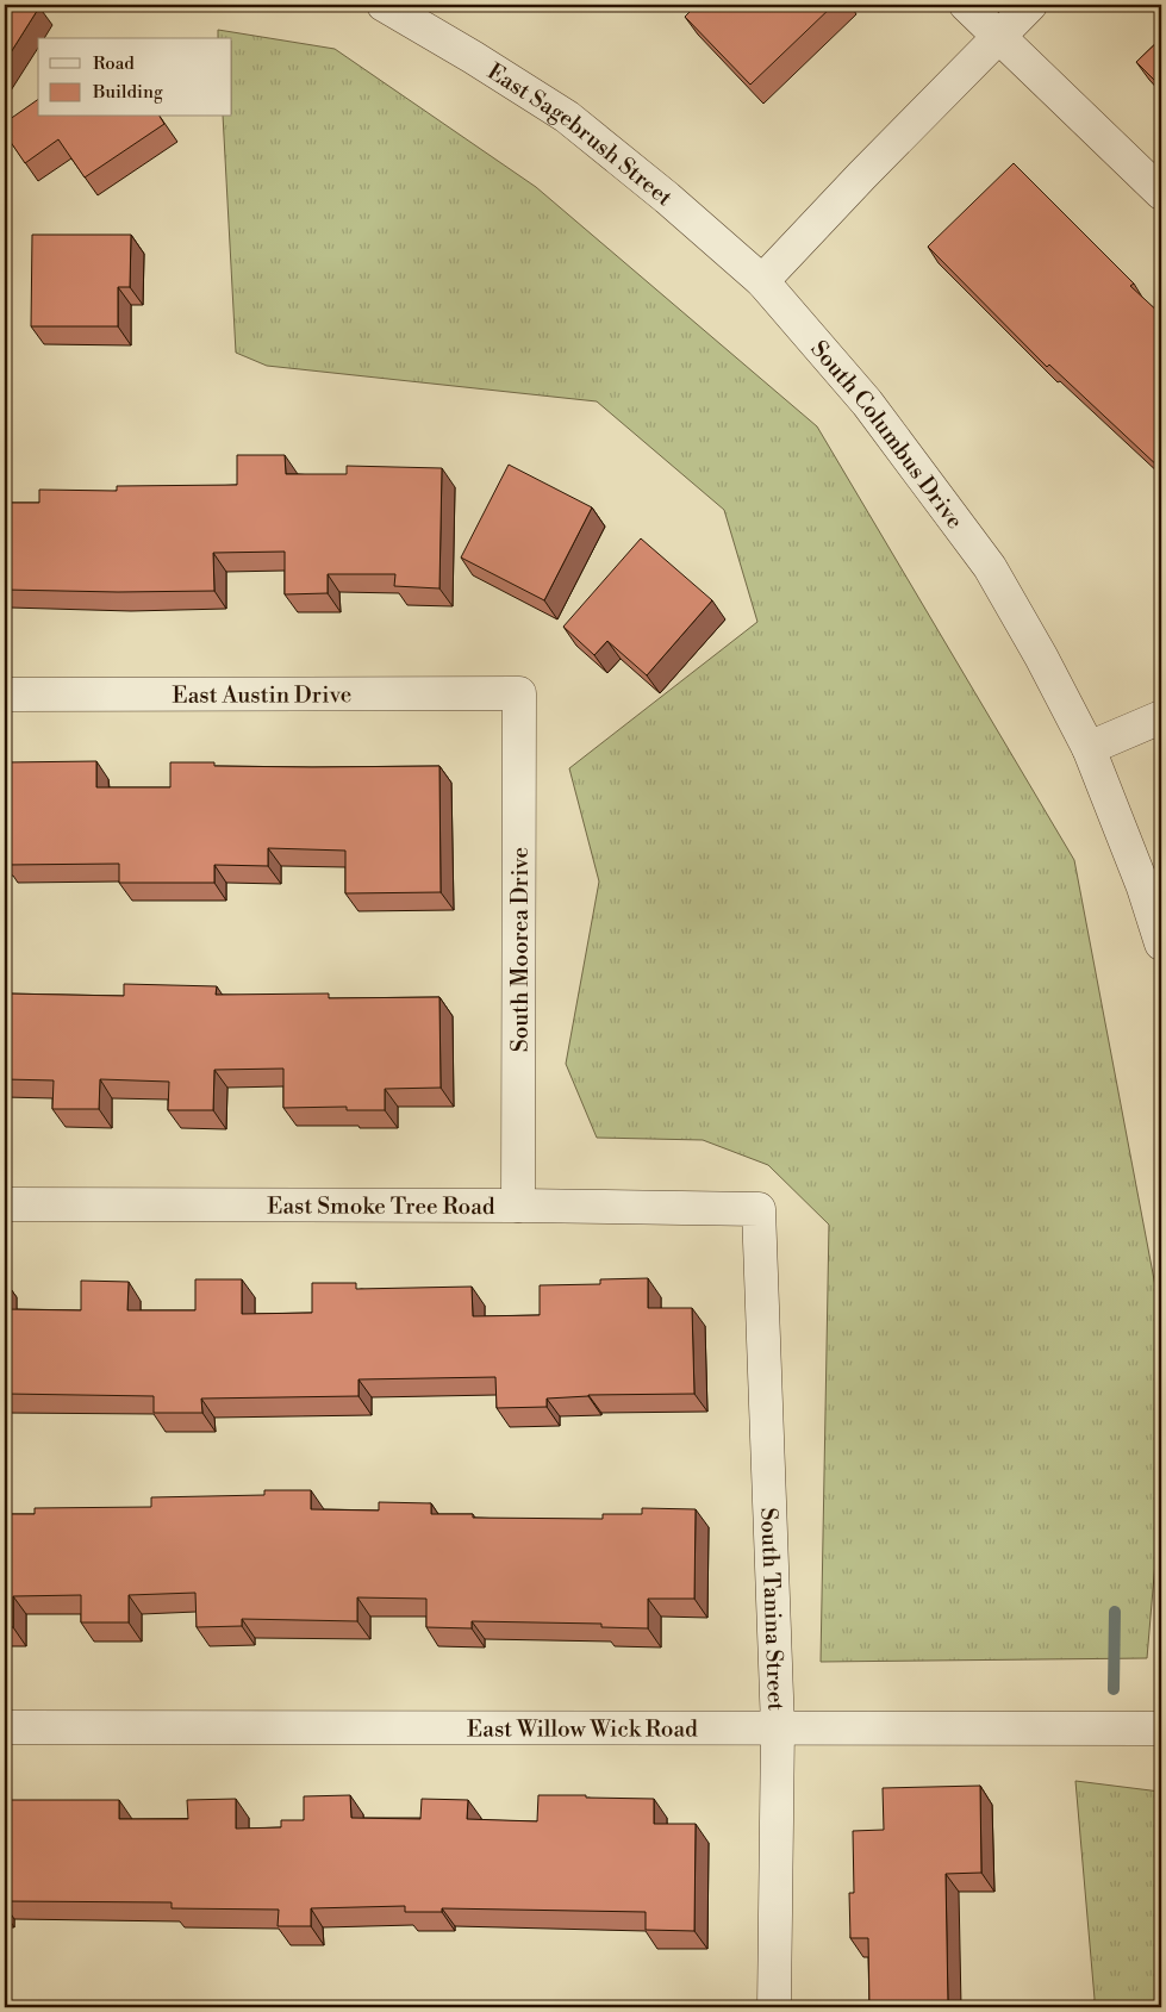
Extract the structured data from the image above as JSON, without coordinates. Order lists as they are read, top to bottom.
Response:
{
  "streets": {
    "street": [
      "East Sagebrush Street",
      "South Columbus Drive",
      "East Austin Drive",
      "South Moorea Drive",
      "East Smoke Tree Road",
      "South Tanina Street",
      "East Willow Wick Road"
    ]
  },
  "crossings": [
    ["East Sagebrush Street", "South Columbus Drive"],
    ["East Austin Drive", "South Moorea Drive"],
    ["South Moorea Drive", "East Smoke Tree Road"],
    ["East Smoke Tree Road", "South Tanina Street"],
    ["South Tanina Street", "East Willow Wick Road"]
  ],
  "legend": ["Road", "Building"]
}
